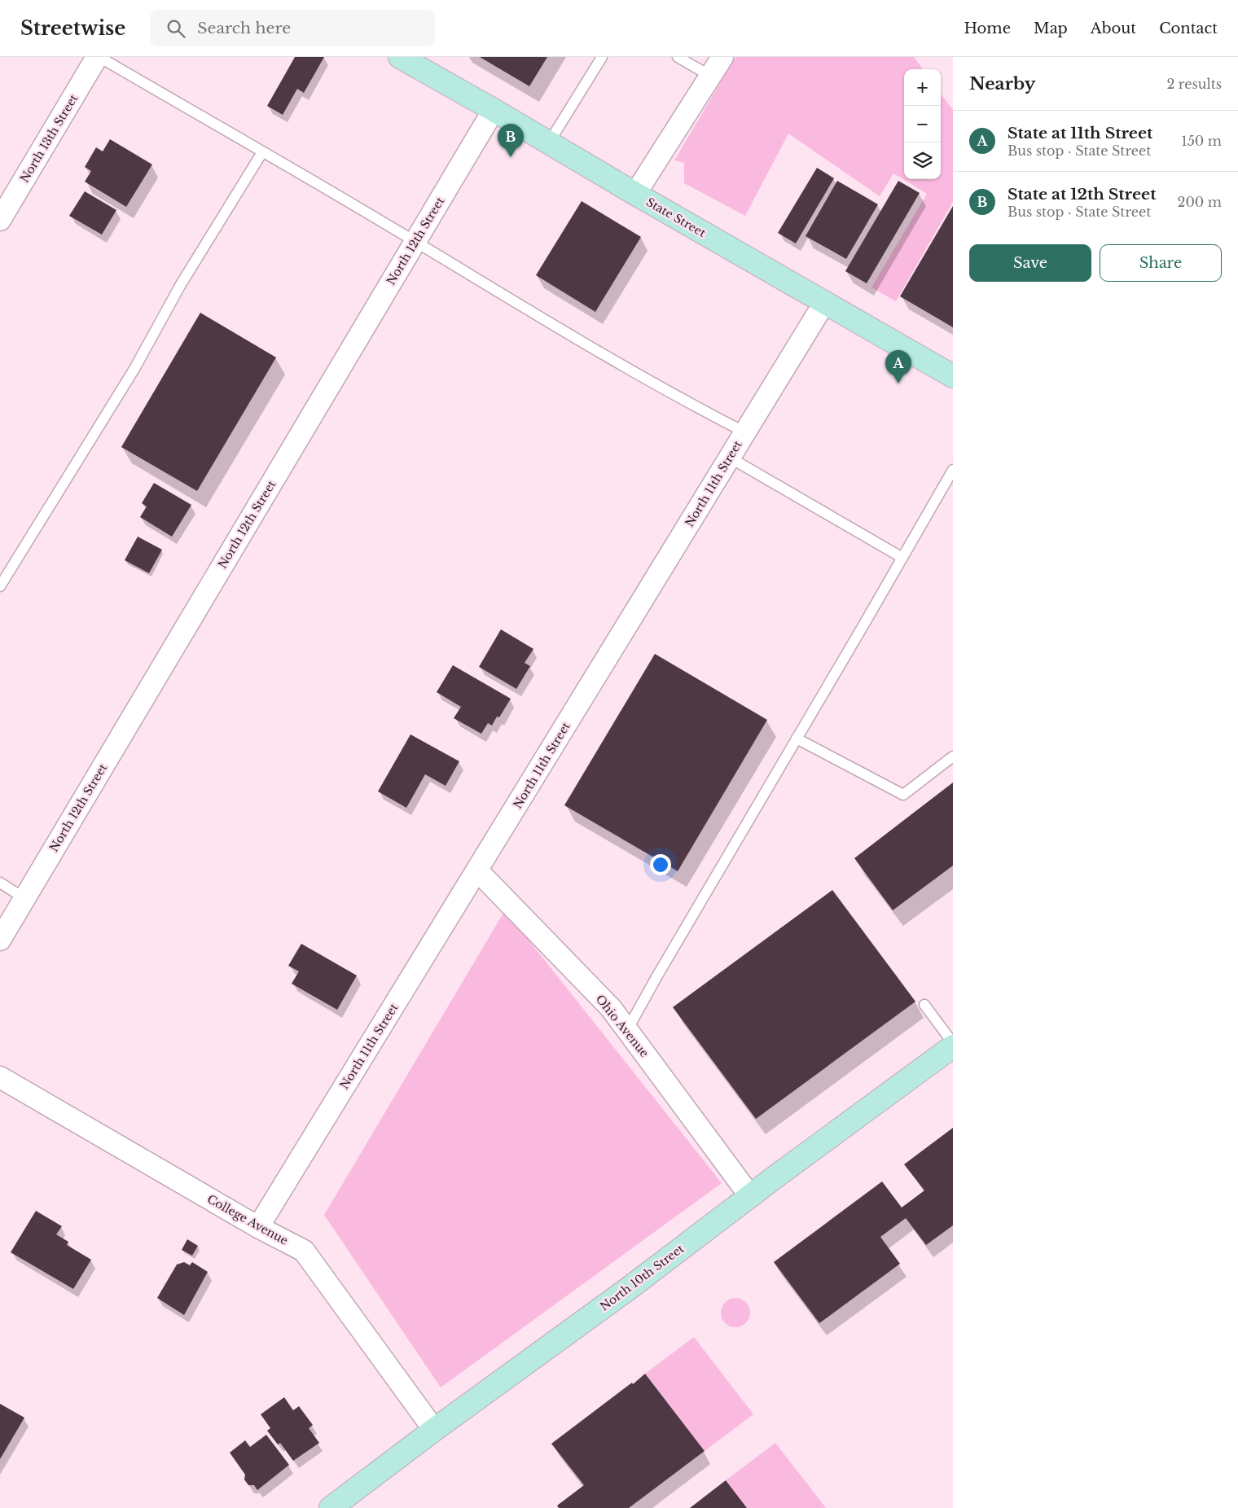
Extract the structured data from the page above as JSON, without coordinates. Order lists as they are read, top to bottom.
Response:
{
  "streets": {
    "main road": ["State Street", "North 10th Street"],
    "street": [
      "North 13th Street",
      "North 12th Street",
      "North 11th Street",
      "Ohio Avenue",
      "College Avenue"
    ]
  },
  "crossings": [
    ["State Street", "North 12th Street"],
    ["State Street", "North 11th Street"],
    ["North 11th Street", "Ohio Avenue"],
    ["North 11th Street", "College Avenue"],
    ["Ohio Avenue", "North 10th Street"],
    ["College Avenue", "North 10th Street"]
  ],
  "page": {
    "header": "Streetwise",
    "search": "Search here",
    "nav": [
      "Home",
      "Map",
      "About",
      "Contact"
    ],
    "heading": ["Nearby", "2 results"],
    "map_buttons": ["+", "−"],
    "list": [
      {
        "mark": "A",
        "name": "State at 11th Street",
        "note": "Bus stop · State Street",
        "value": "150 m"
      },
      {
        "mark": "B",
        "name": "State at 12th Street",
        "note": "Bus stop · State Street",
        "value": "200 m"
      }
    ],
    "pins": ["B", "A"],
    "buttons": ["Save", "Share"]
  }
}
